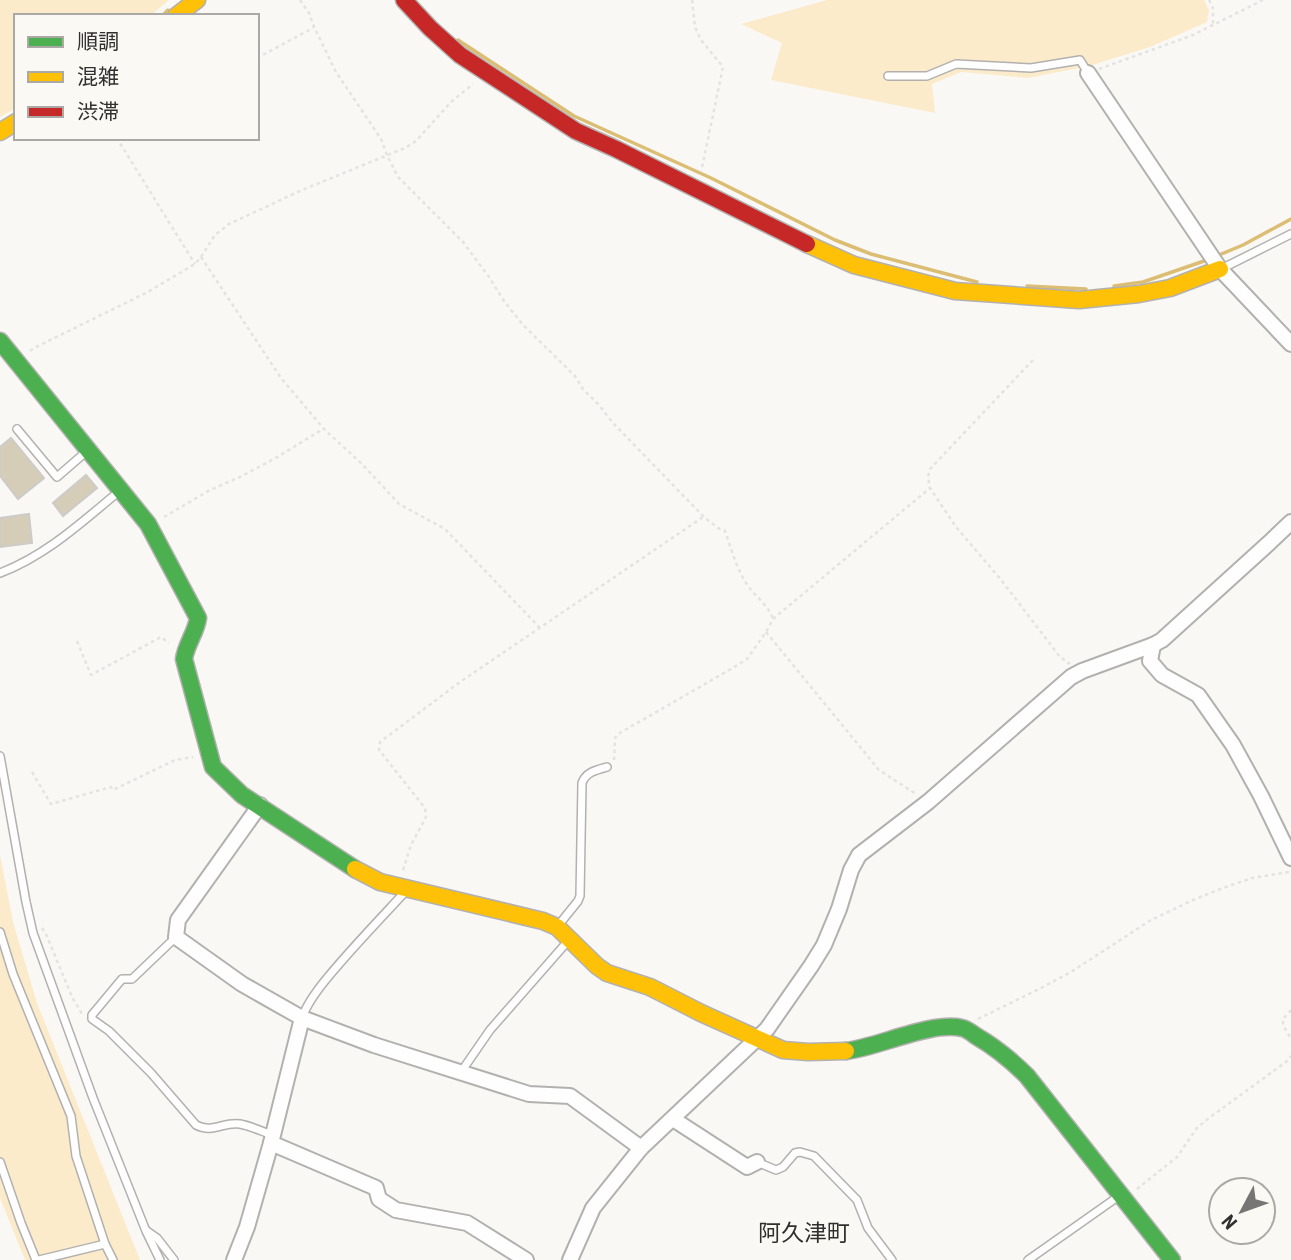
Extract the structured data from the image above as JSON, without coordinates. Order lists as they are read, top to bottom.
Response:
{
  "districts": ["阿久津町"],
  "legend": ["順調", "混雑", "渋滞"],
  "north": "bottom left"
}
